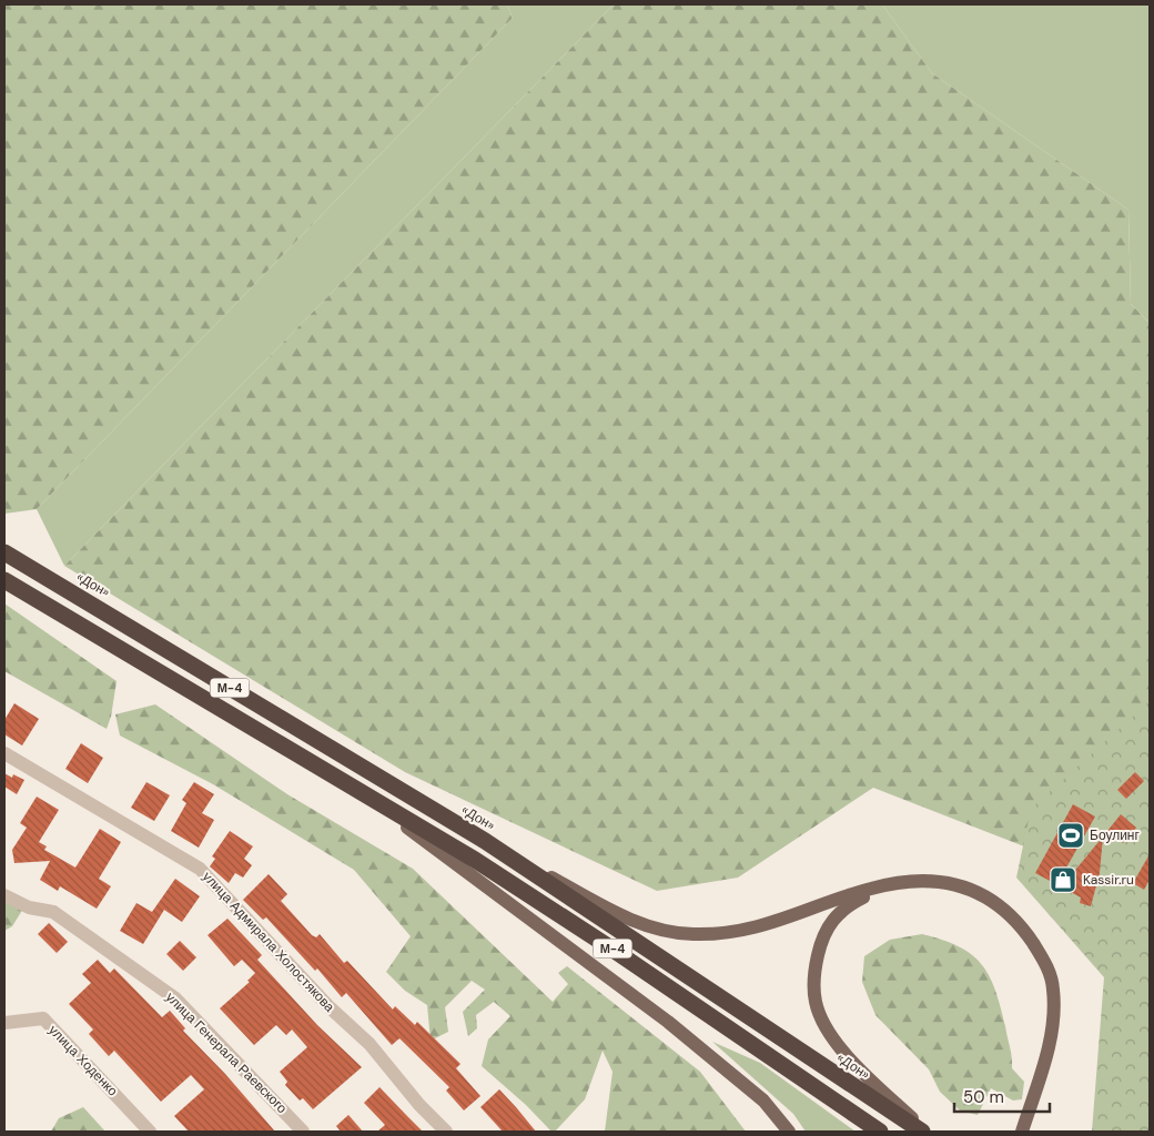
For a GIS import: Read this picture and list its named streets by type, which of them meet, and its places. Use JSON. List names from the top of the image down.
{
  "streets": {
    "highway": ["«Дон»", "М-4"],
    "street": ["улица Адмирала Холостякова", "улица Генерала Раевского", "улица Ходенко"]
  },
  "places": {
    "sports": ["Боулинг"],
    "shop": ["Kassir.ru"]
  },
  "scale_bar": "50 m"
}
